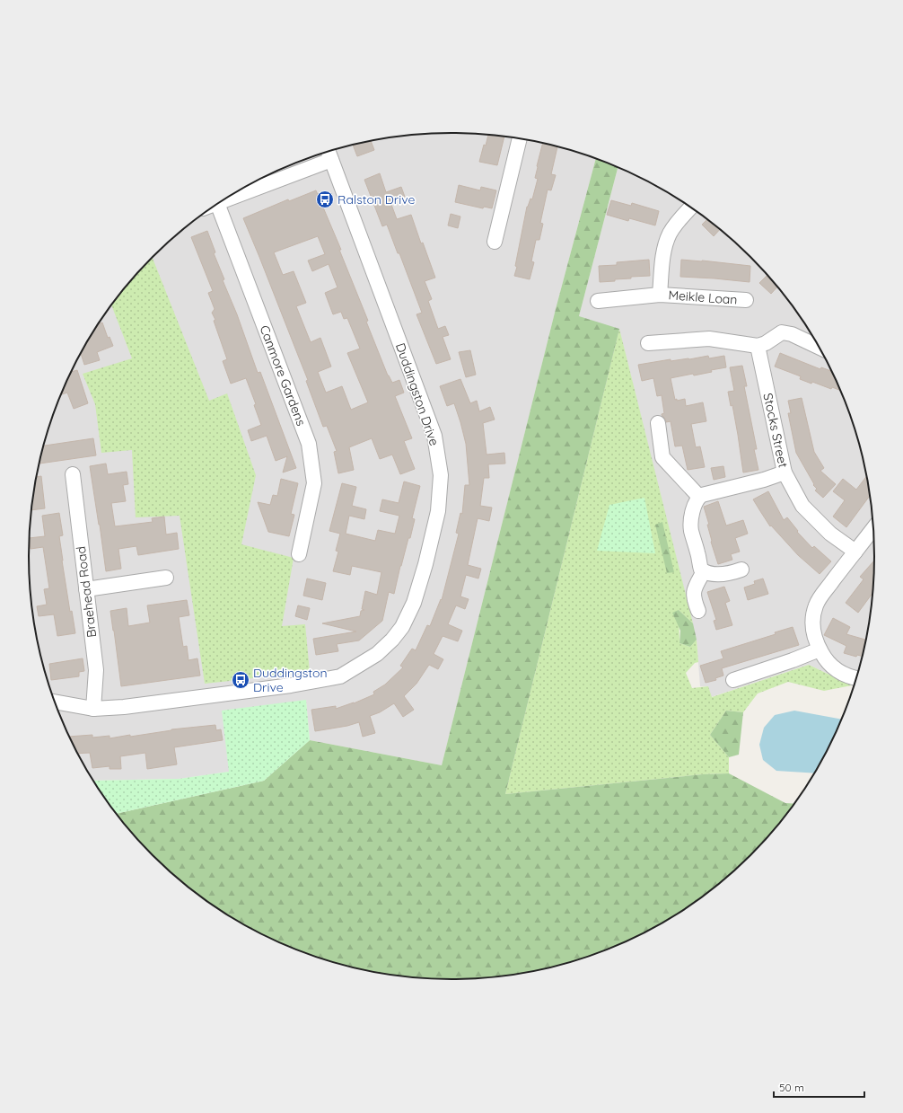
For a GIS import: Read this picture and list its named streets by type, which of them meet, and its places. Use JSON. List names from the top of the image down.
{
  "streets": {
    "street": [
      "Meikle Loan",
      "Canmore Gardens",
      "Duddingston Drive",
      "Stocks Street",
      "Braehead Road"
    ]
  },
  "crossings": [
    ["Duddingston Drive", "Braehead Road"]
  ],
  "places": {
    "bus stop": ["Ralston Drive", "Duddingston Drive"]
  },
  "scale_bar": "50 m"
}
